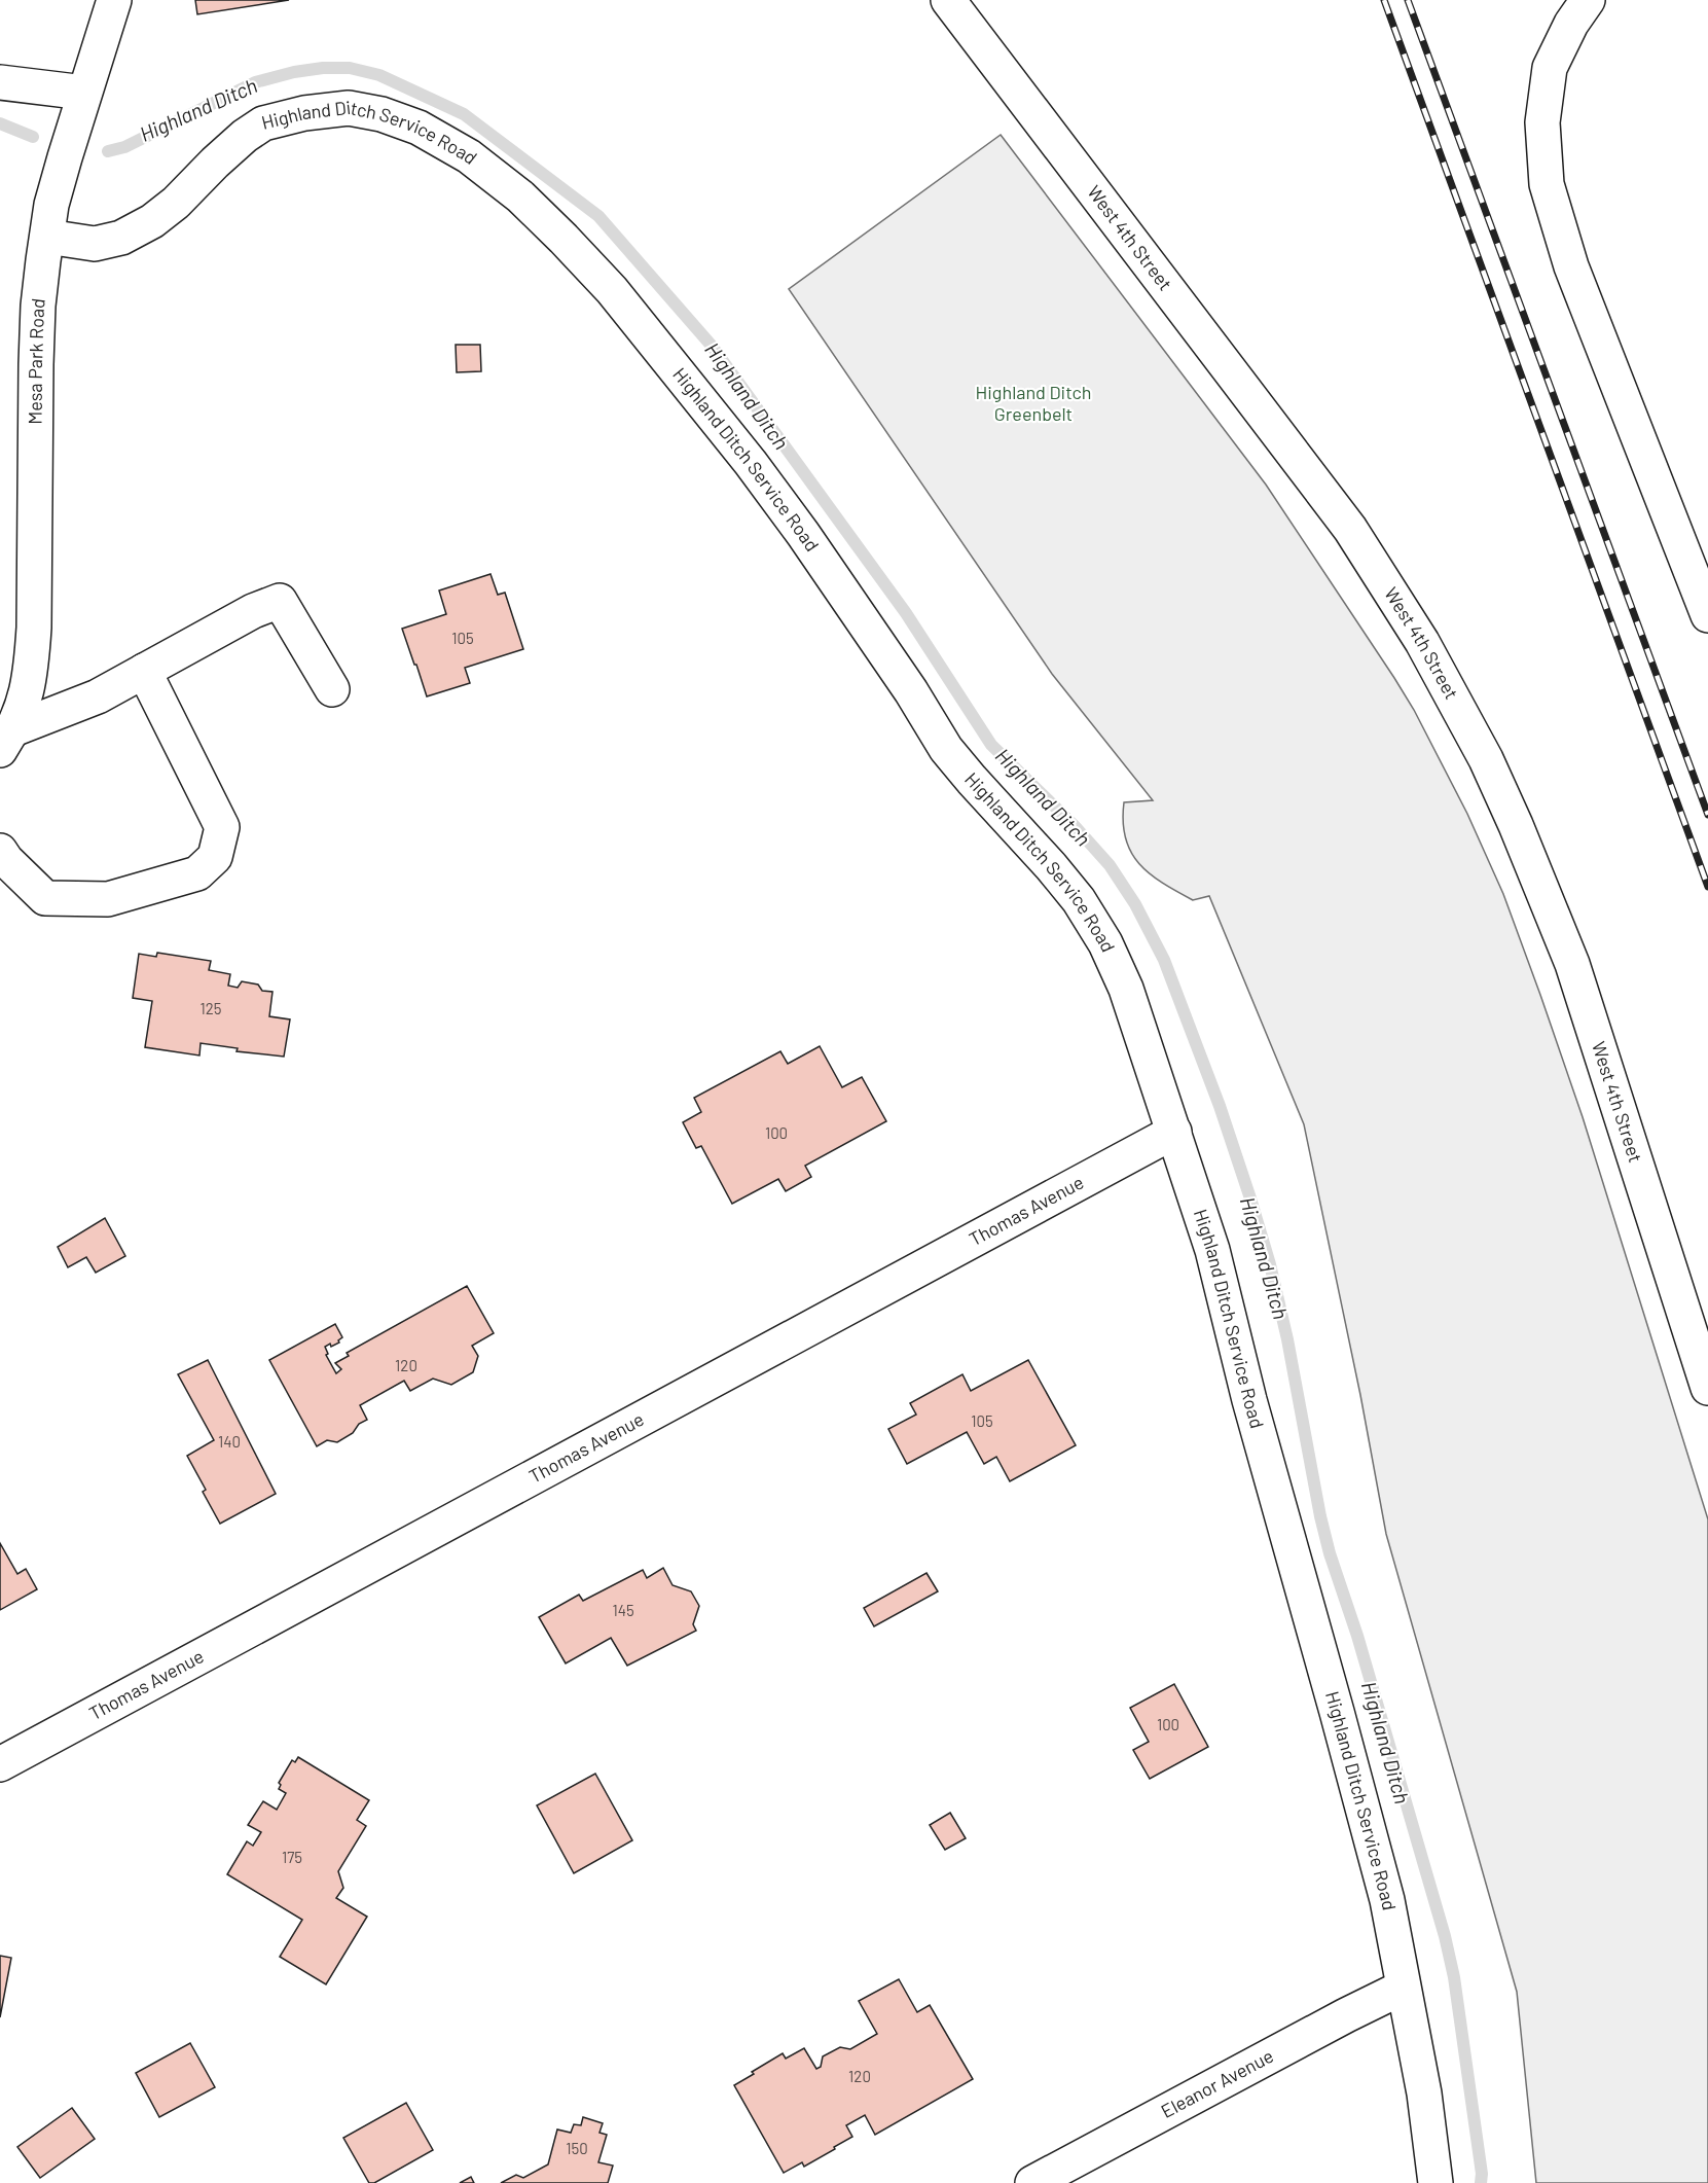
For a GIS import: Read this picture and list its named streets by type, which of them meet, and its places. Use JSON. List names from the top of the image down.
{
  "streets": {
    "street": [
      "Highland Ditch Service Road",
      "West 4th Street",
      "Mesa Park Road",
      "Thomas Avenue",
      "Eleanor Avenue"
    ]
  },
  "crossings": [
    ["Highland Ditch Service Road", "Mesa Park Road"],
    ["Highland Ditch Service Road", "Thomas Avenue"],
    ["Highland Ditch Service Road", "Eleanor Avenue"]
  ],
  "water": ["Highland Ditch"],
  "parks": ["Highland Ditch Greenbelt"],
  "house_numbers": [
    "105",
    "125",
    "100",
    "120",
    "105",
    "140",
    "145",
    "100",
    "175",
    "120",
    "150"
  ]
}
